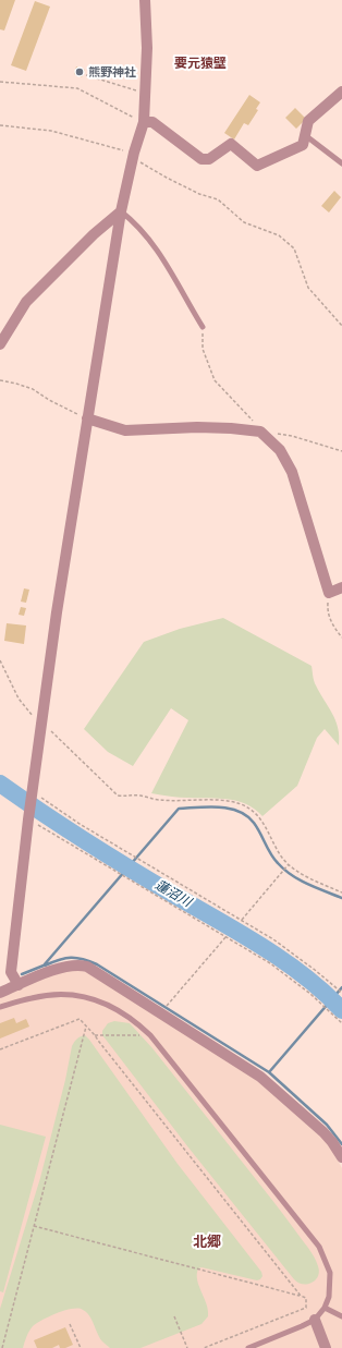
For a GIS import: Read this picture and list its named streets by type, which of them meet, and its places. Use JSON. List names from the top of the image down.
{
  "districts": ["要元猿壁", "北郷"],
  "water": ["蓮沼川"],
  "places": ["熊野神社"]
}
